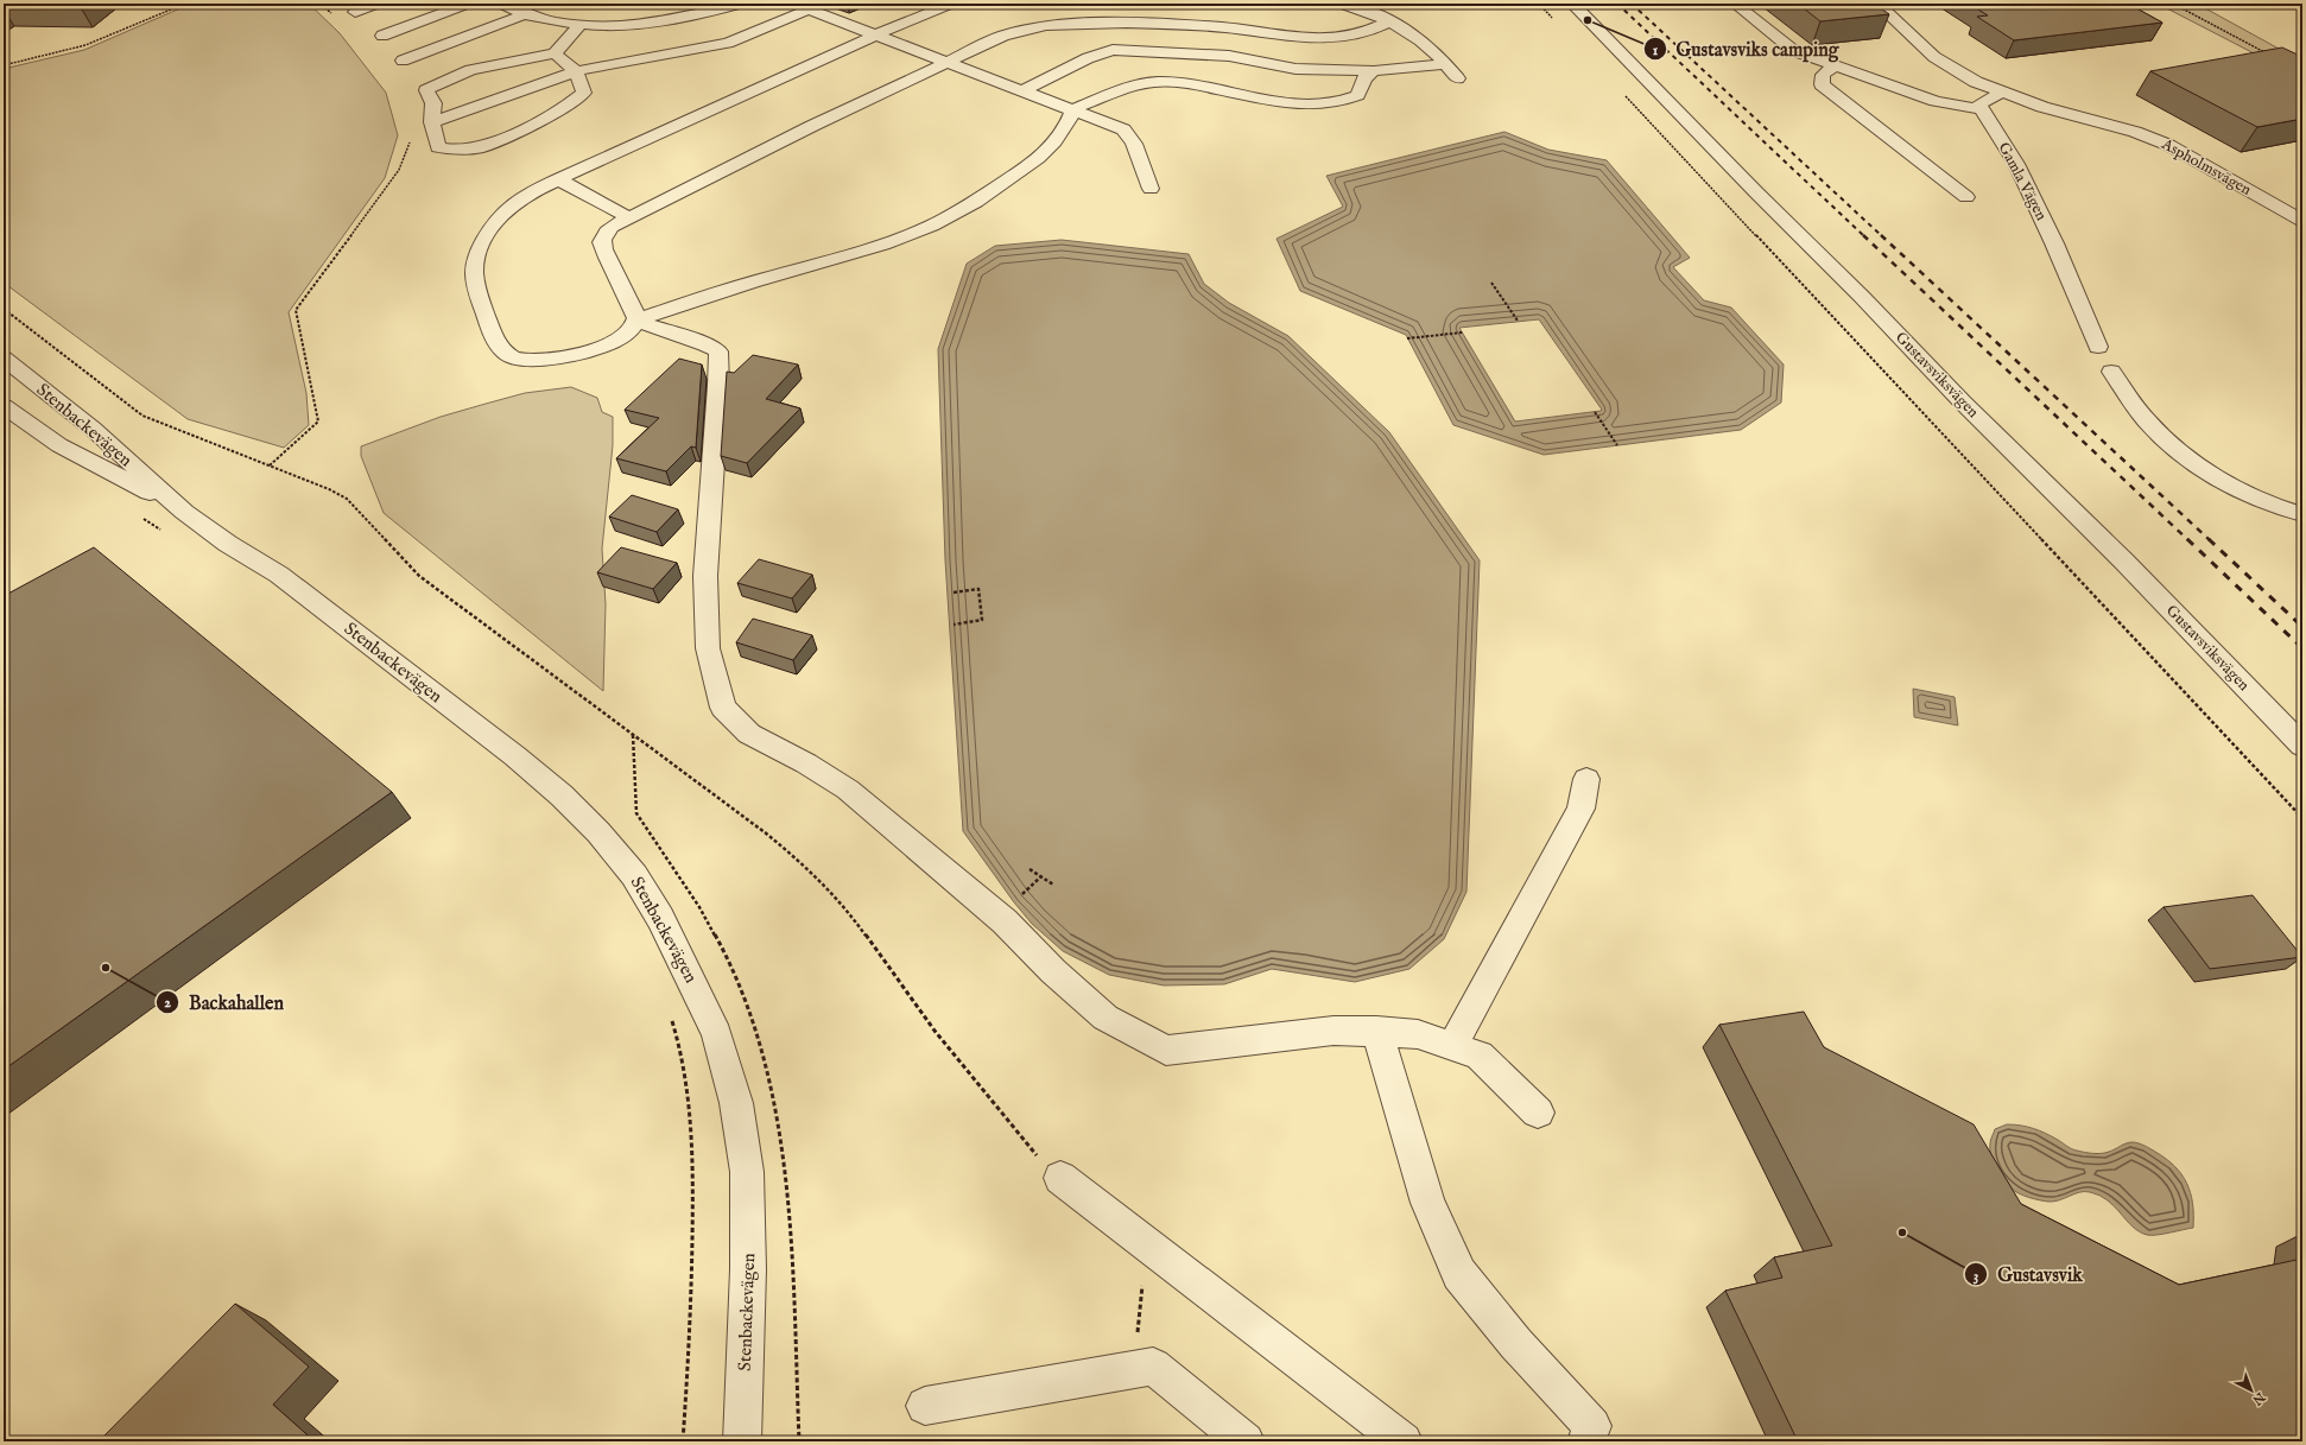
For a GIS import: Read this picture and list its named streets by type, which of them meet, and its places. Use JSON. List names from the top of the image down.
{
  "streets": {
    "street": [
      "Aspholmsvägen",
      "Gamla Vägen",
      "Gustavsviksvägen",
      "Stenbackevägen"
    ]
  },
  "places": ["Gustavsviks camping", "Backahallen", "Gustavsvik"],
  "north": "bottom right"
}
